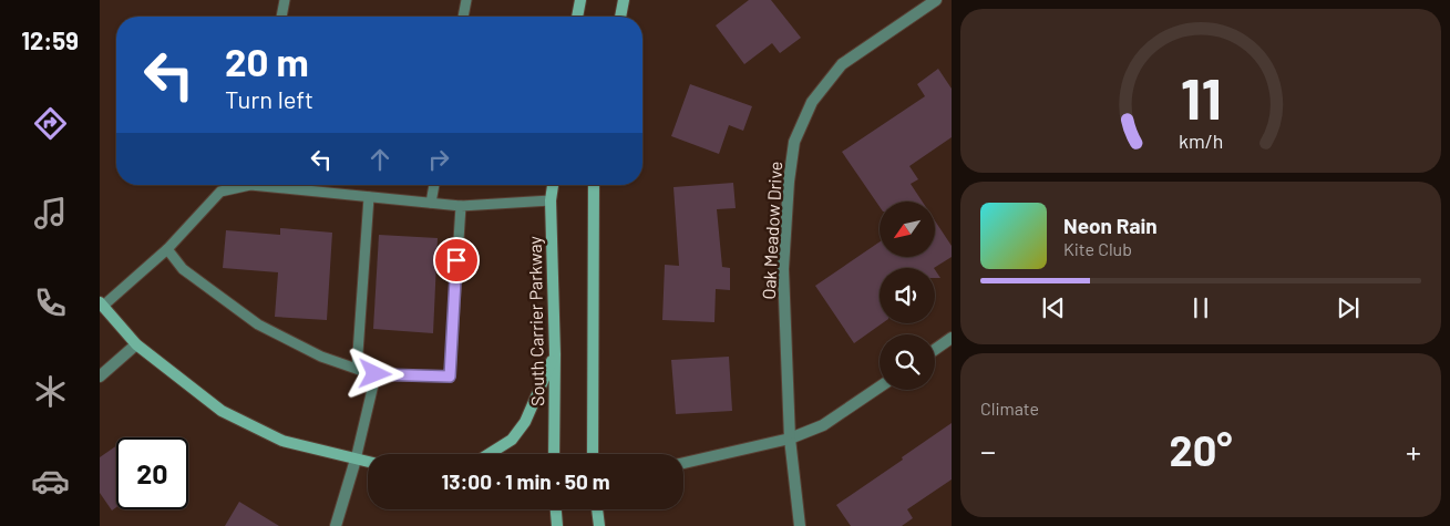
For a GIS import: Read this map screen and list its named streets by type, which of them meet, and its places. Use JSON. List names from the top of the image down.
{
  "streets": {
    "main road": ["South Carrier Parkway"],
    "street": ["Oak Meadow Drive"]
  },
  "north": "bottom left",
  "page": {
    "tabs": "12:59",
    "turn": ["20 m", "Turn left"],
    "song": ["Neon Rain", "Kite Club"],
    "tile": "Climate",
    "heat": ["−", "20°", "+"],
    "limit": "20",
    "trip": "13:00 · 1 min · 50 m",
    "gauge": ["11", "km/h"]
  }
}
